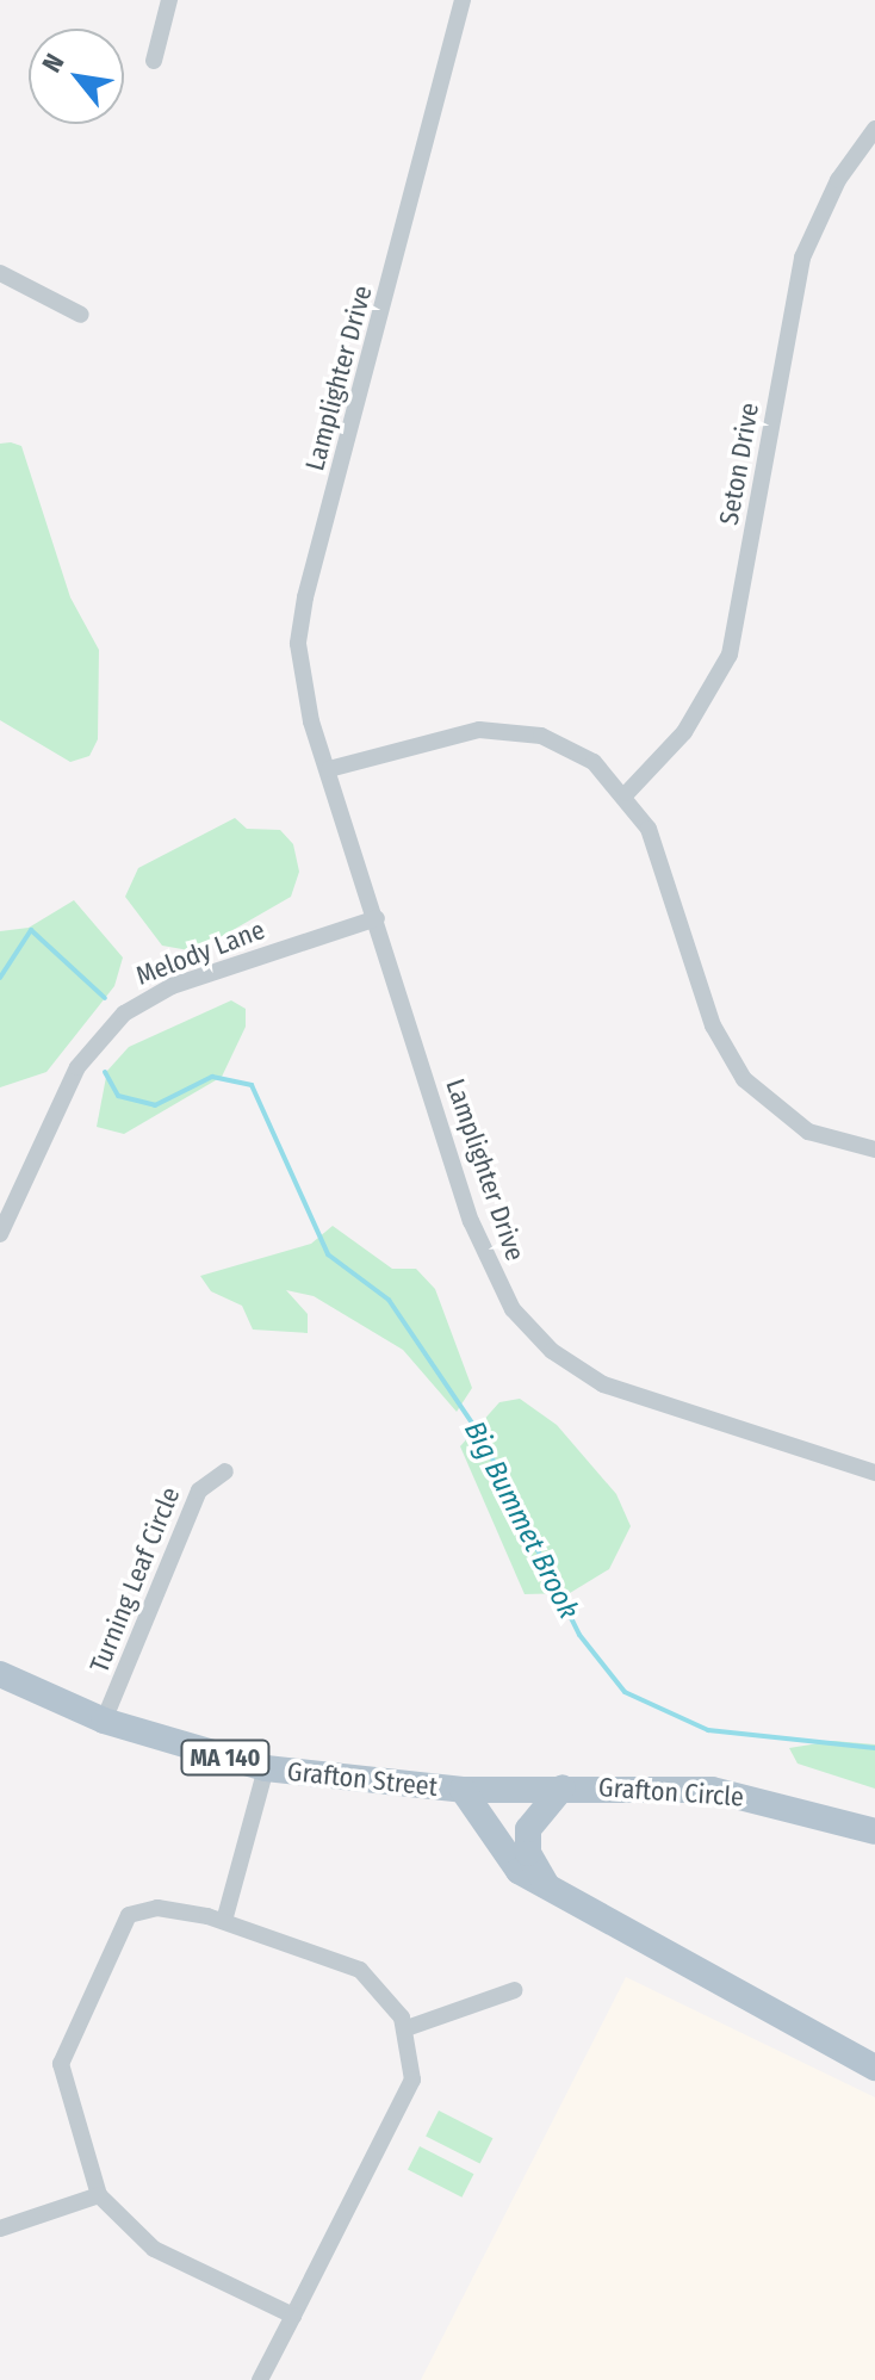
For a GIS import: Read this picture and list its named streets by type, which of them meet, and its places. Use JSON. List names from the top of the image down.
{
  "streets": {
    "main road": ["MA 140", "Grafton Street", "Grafton Circle"],
    "street": [
      "Lamplighter Drive",
      "Seton Drive",
      "Melody Lane",
      "Turning Leaf Circle"
    ]
  },
  "crossings": [
    ["Lamplighter Drive", "Melody Lane"],
    ["Turning Leaf Circle", "Grafton Street"],
    ["Grafton Street", "Grafton Circle"]
  ],
  "water": ["Big Bummet Brook"],
  "north": "top left"
}
